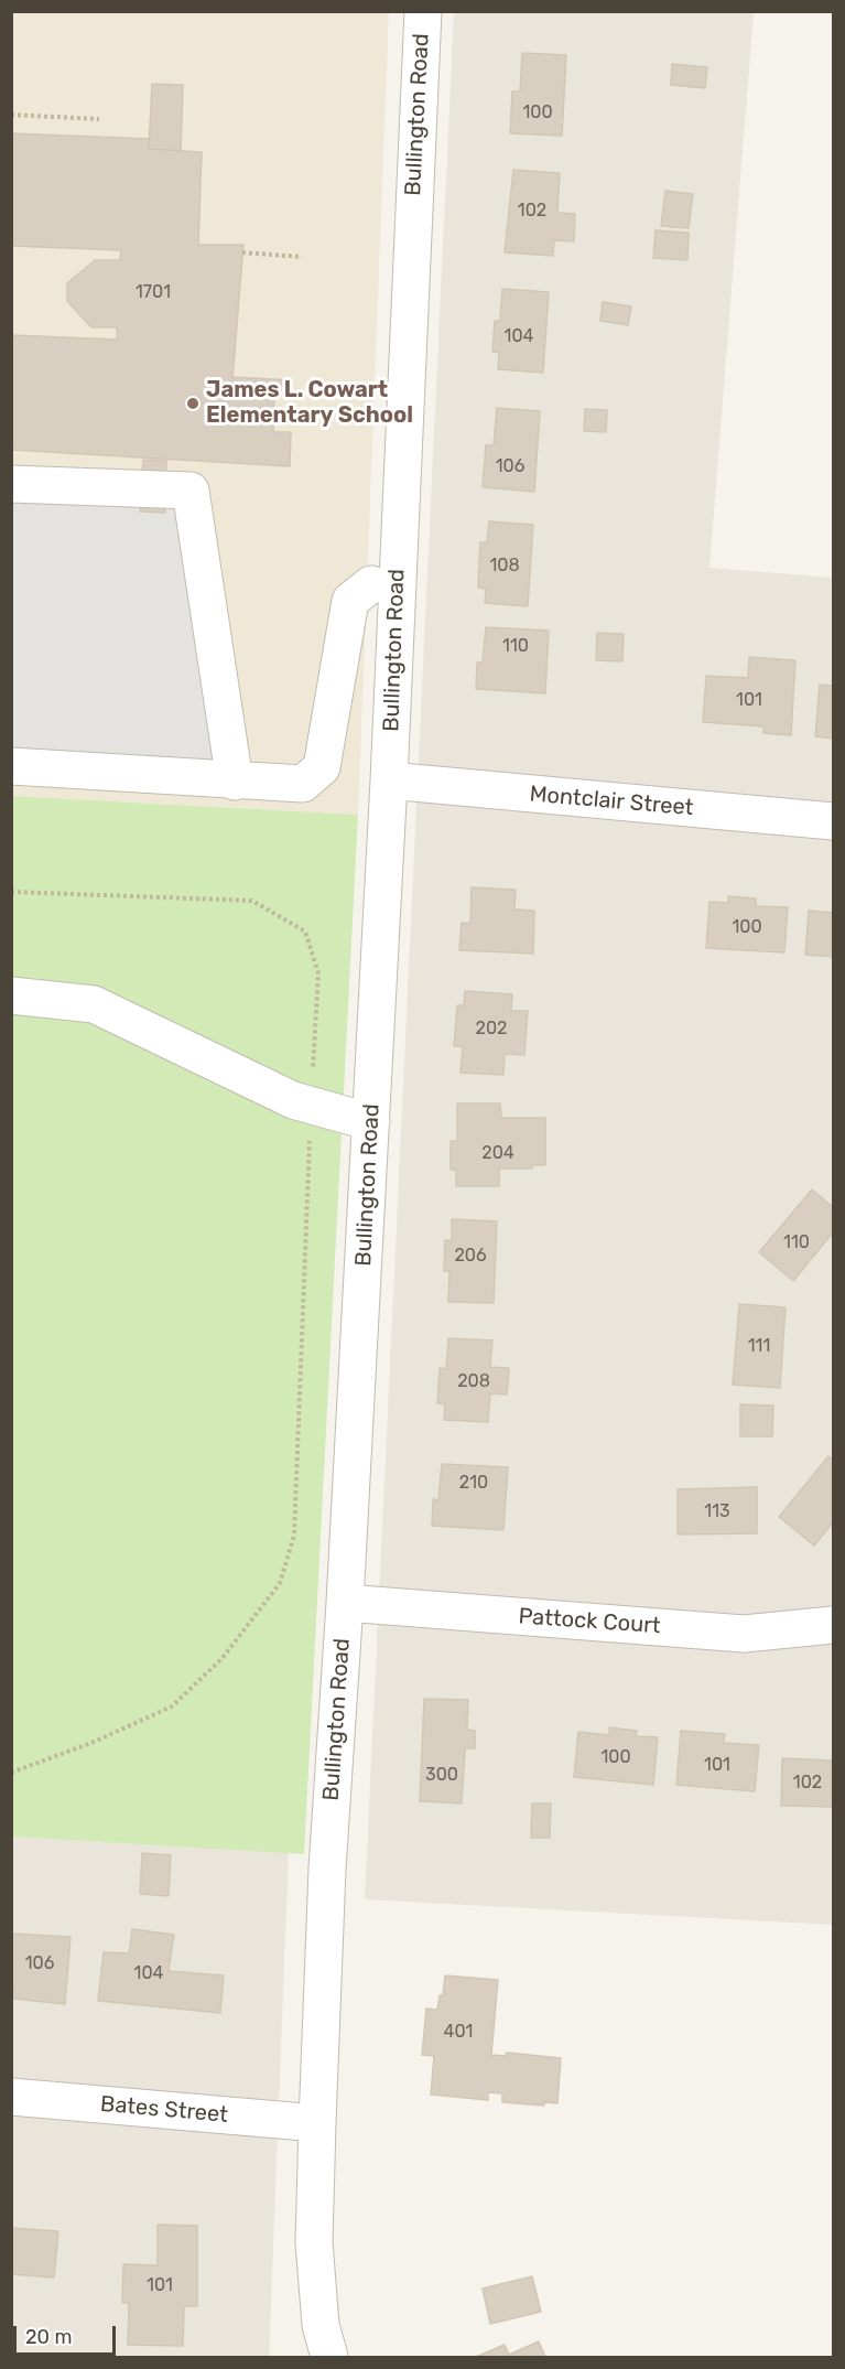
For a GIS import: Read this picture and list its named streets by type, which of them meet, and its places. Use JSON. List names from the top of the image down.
{
  "streets": {
    "street": [
      "Bullington Road",
      "Montclair Street",
      "Pattock Court",
      "Bates Street"
    ]
  },
  "crossings": [
    ["Bullington Road", "Montclair Street"],
    ["Bullington Road", "Pattock Court"],
    ["Bullington Road", "Bates Street"]
  ],
  "places": ["James L. Cowart Elementary School"],
  "house_numbers": [
    "100",
    "102",
    "1701",
    "104",
    "106",
    "108",
    "110",
    "101",
    "100",
    "202",
    "204",
    "110",
    "206",
    "111",
    "208",
    "210",
    "113",
    "100",
    "101",
    "300",
    "102",
    "106",
    "104",
    "401",
    "101"
  ],
  "scale_bar": "20 m"
}
